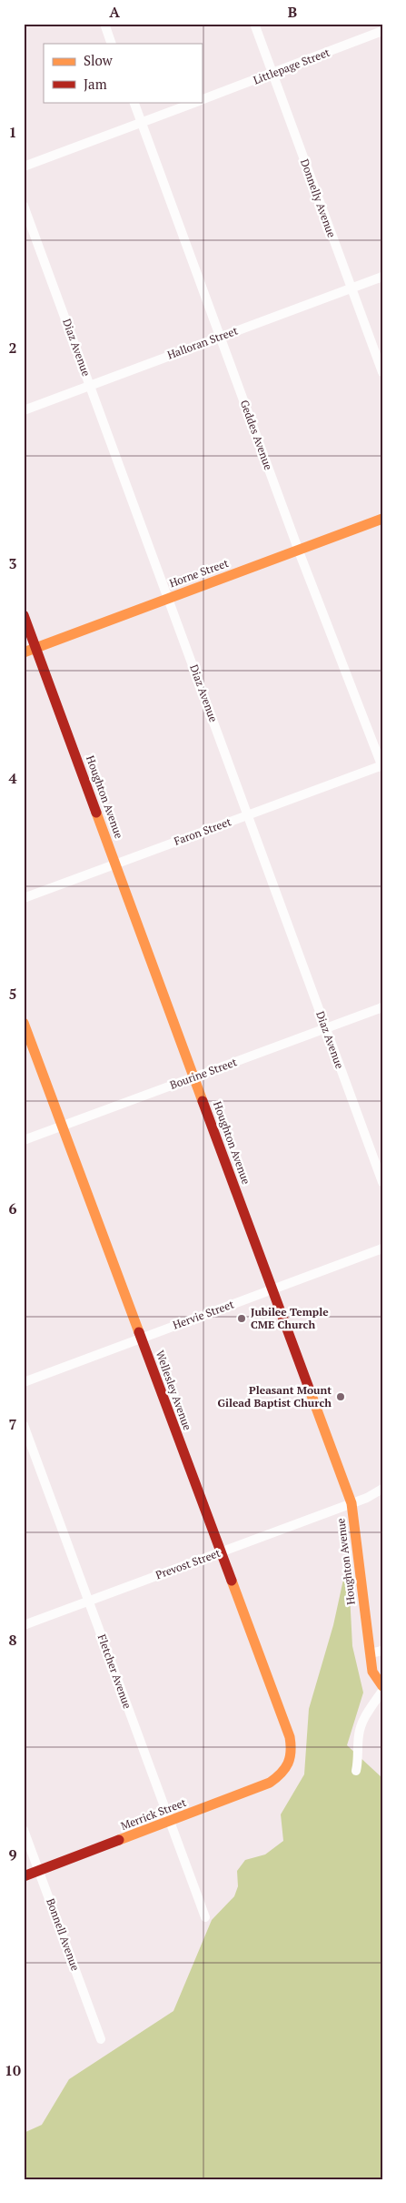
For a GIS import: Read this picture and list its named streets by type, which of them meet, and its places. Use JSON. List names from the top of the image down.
{
  "streets": {
    "street": [
      "Littlepage Street",
      "Donnelly Avenue",
      "Halloran Street",
      "Diaz Avenue",
      "Geddes Avenue",
      "Horne Street",
      "Houghton Avenue",
      "Faron Street",
      "Bourine Street",
      "Hervie Street",
      "Wellesley Avenue",
      "Prevost Street",
      "Fletcher Avenue",
      "Merrick Street",
      "Bonnell Avenue"
    ]
  },
  "crossings": [
    ["Littlepage Street", "Donnelly Avenue"],
    ["Littlepage Street", "Geddes Avenue"],
    ["Donnelly Avenue", "Halloran Street"],
    ["Halloran Street", "Diaz Avenue"],
    ["Halloran Street", "Geddes Avenue"],
    ["Diaz Avenue", "Horne Street"],
    ["Diaz Avenue", "Faron Street"],
    ["Diaz Avenue", "Bourine Street"],
    ["Geddes Avenue", "Horne Street"],
    ["Geddes Avenue", "Faron Street"],
    ["Horne Street", "Houghton Avenue"],
    ["Houghton Avenue", "Faron Street"],
    ["Houghton Avenue", "Bourine Street"],
    ["Houghton Avenue", "Hervie Street"],
    ["Houghton Avenue", "Prevost Street"],
    ["Bourine Street", "Wellesley Avenue"],
    ["Hervie Street", "Wellesley Avenue"],
    ["Wellesley Avenue", "Prevost Street"],
    ["Wellesley Avenue", "Merrick Street"],
    ["Prevost Street", "Fletcher Avenue"],
    ["Fletcher Avenue", "Merrick Street"],
    ["Merrick Street", "Bonnell Avenue"]
  ],
  "places": ["Jubilee Temple CME Church", "Pleasant Mount Gilead Baptist Church"],
  "legend": ["Slow", "Jam"],
  "grid": {
    "columns": ["A", "B"],
    "rows": [
      "1",
      "2",
      "3",
      "4",
      "5",
      "6",
      "7",
      "8",
      "9",
      "10"
    ]
  }
}
